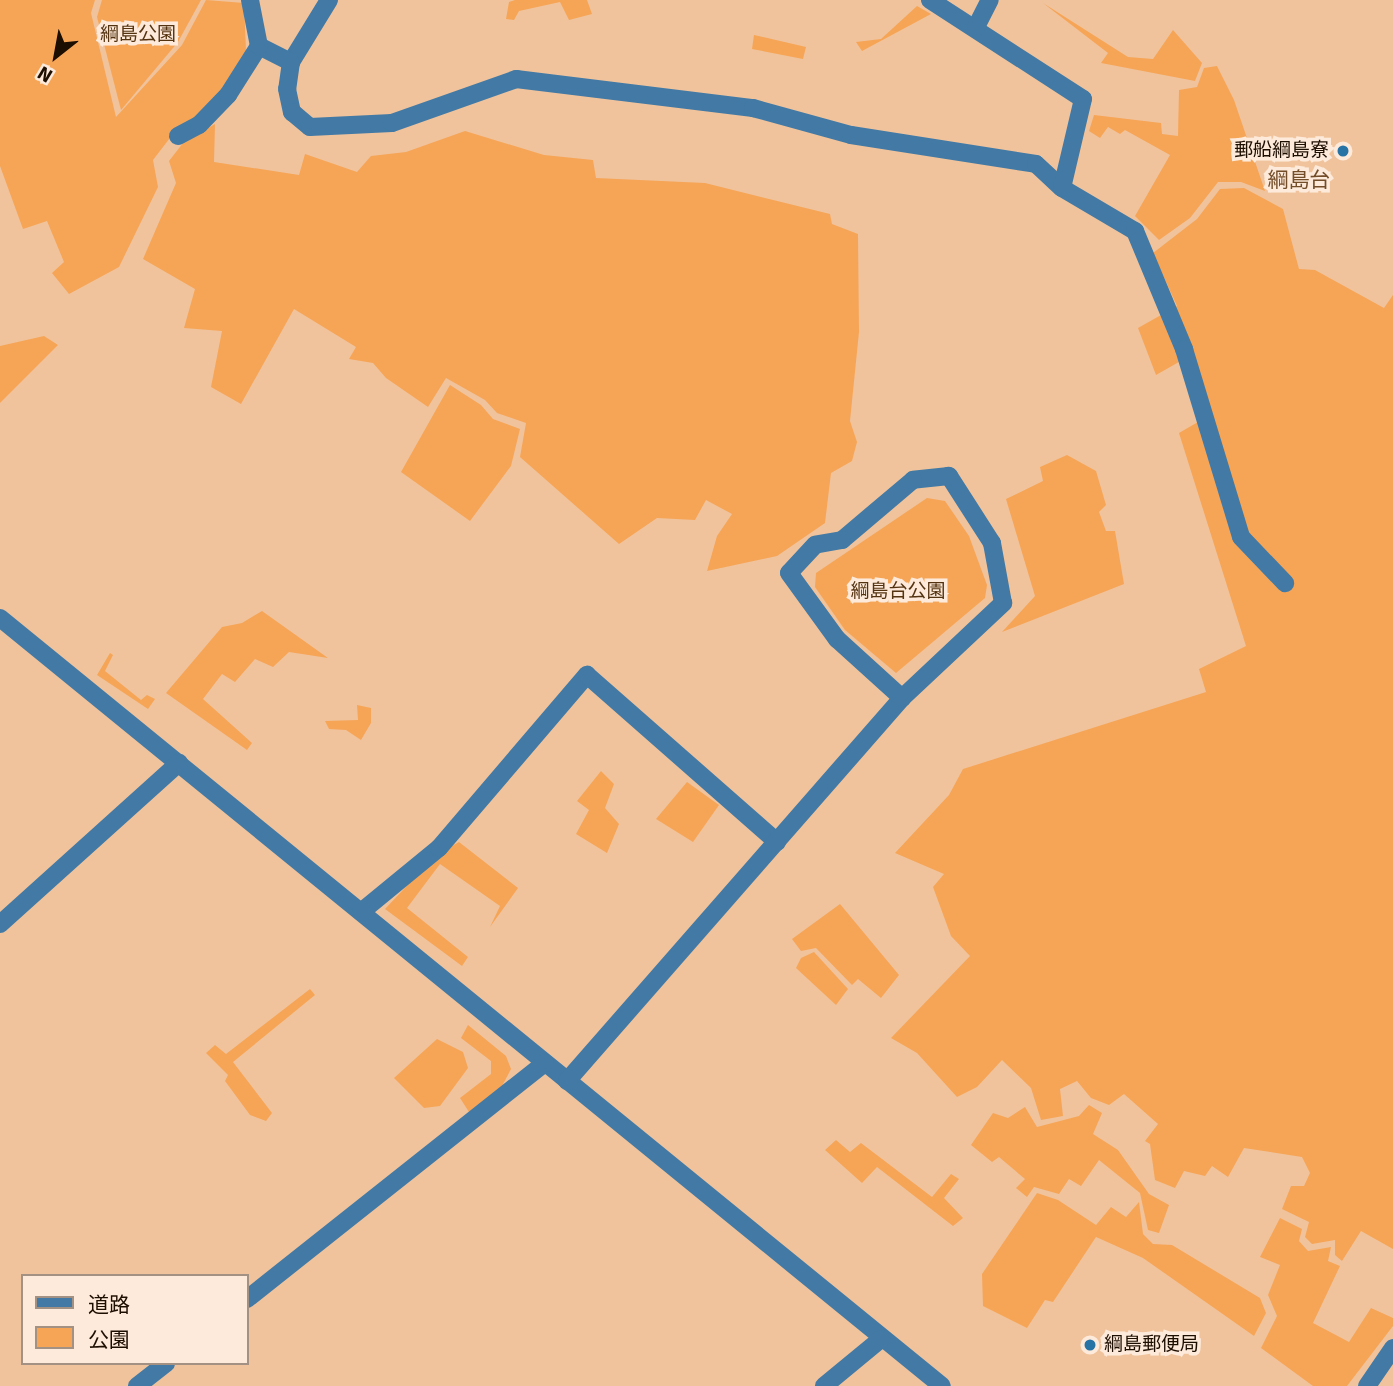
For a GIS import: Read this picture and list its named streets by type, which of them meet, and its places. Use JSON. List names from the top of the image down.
{
  "districts": ["綱島台"],
  "parks": ["綱島公園", "綱島台公園"],
  "places": ["郵船綱島寮", "綱島郵便局"],
  "legend": ["道路", "公園"],
  "north": "bottom left"
}
